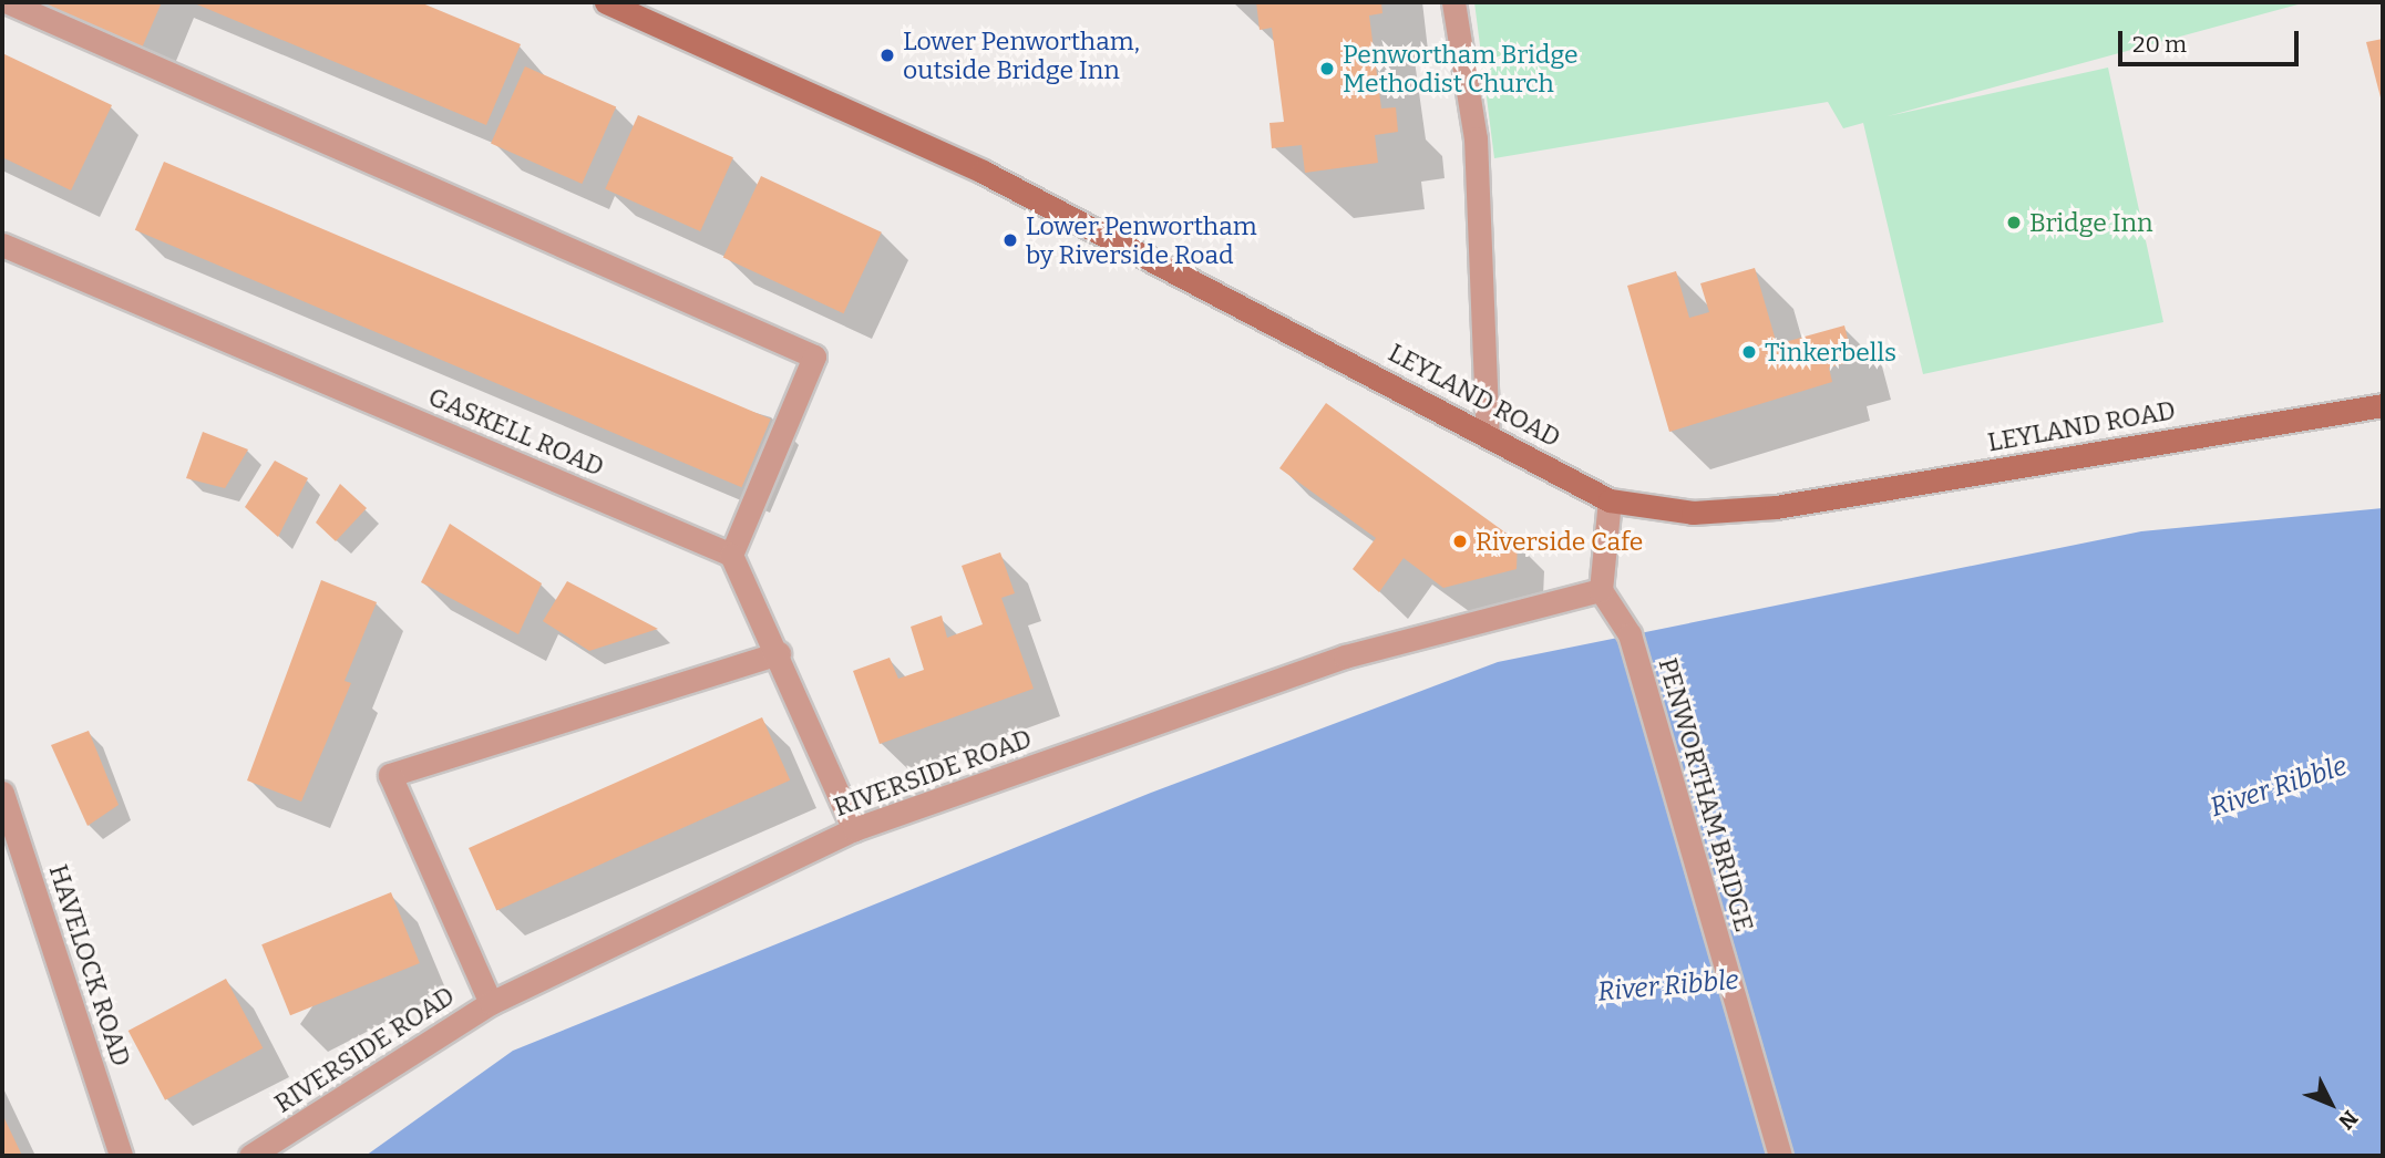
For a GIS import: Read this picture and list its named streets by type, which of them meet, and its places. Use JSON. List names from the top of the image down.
{
  "streets": {
    "main road": ["LEYLAND ROAD"],
    "street": [
      "GASKELL ROAD",
      "RIVERSIDE ROAD",
      "PENWORTHAM BRIDGE",
      "HAVELOCK ROAD"
    ]
  },
  "crossings": [
    ["RIVERSIDE ROAD", "PENWORTHAM BRIDGE"]
  ],
  "water": ["River Ribble"],
  "places": [
    "Lower Penwortham, outside Bridge Inn",
    "Penwortham Bridge Methodist Church",
    "Bridge Inn",
    "Lower Penwortham by Riverside Road",
    "Tinkerbells",
    "Riverside Cafe"
  ],
  "scale_bar": "20 m",
  "north": "bottom right"
}
